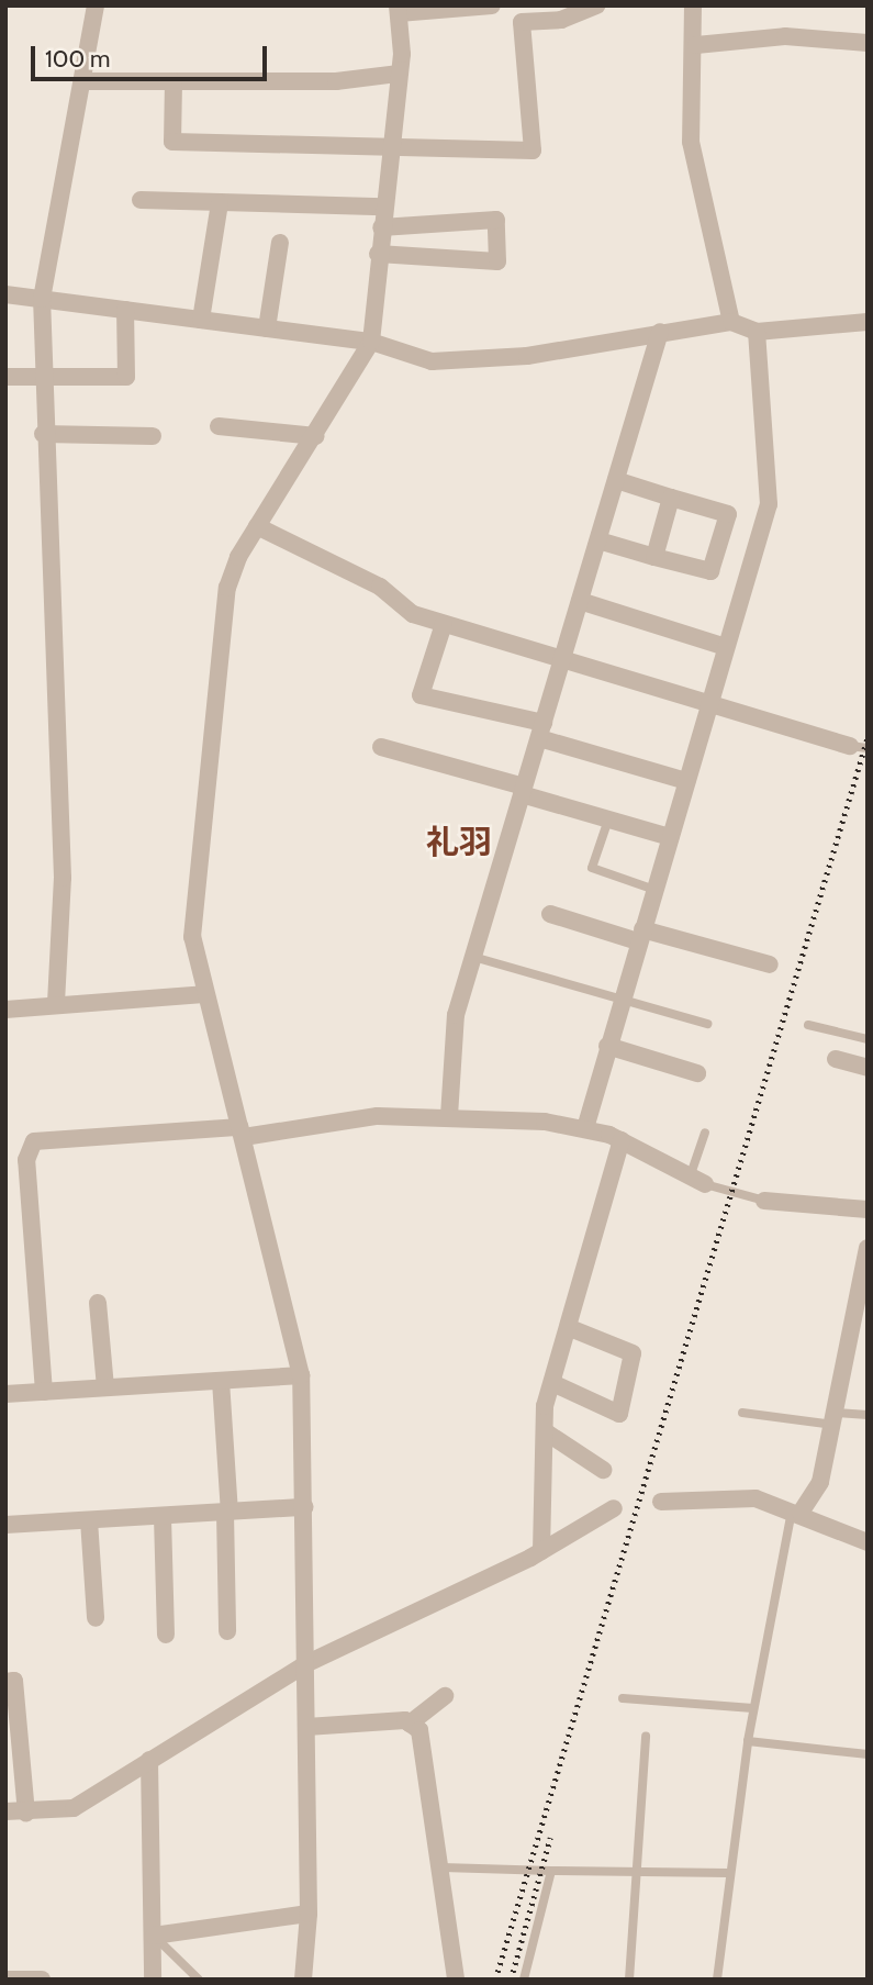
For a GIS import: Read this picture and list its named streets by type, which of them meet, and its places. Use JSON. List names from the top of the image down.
{
  "districts": ["礼羽"],
  "scale_bar": "100 m"
}
